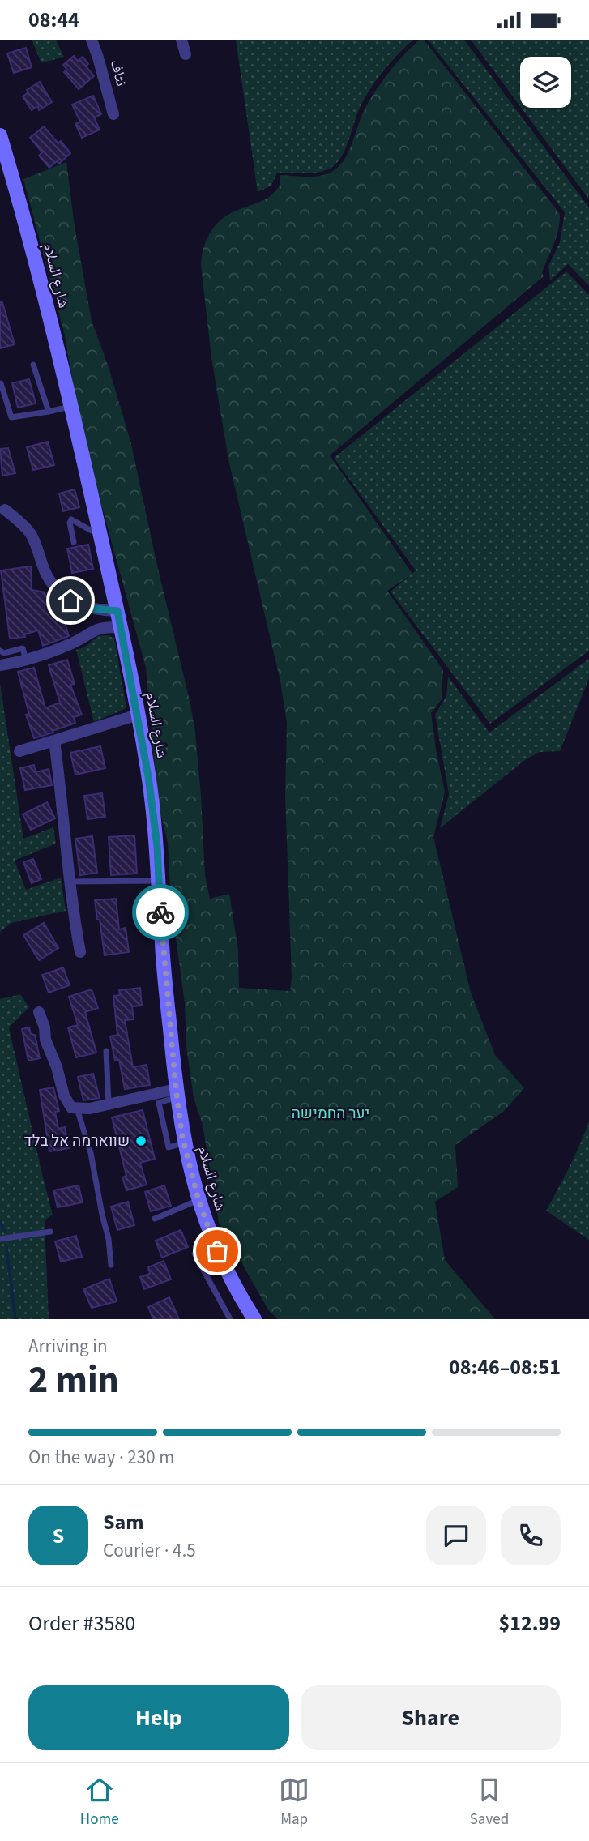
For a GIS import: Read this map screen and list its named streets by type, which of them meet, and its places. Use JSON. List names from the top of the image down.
{
  "streets": {
    "main road": ["شارع السلام"],
    "street": ["نتاف"]
  },
  "parks": ["יער החמישה"],
  "places": ["שווארמה אל בלד"],
  "page": {
    "status": "08:44",
    "heading": ["2 min", "Arriving in", "08:46–08:51"],
    "panel": [
      "Sam",
      "Courier · 4.5",
      "Order #3580",
      "$12.99"
    ],
    "bar": "On the way · 230 m",
    "round": "S",
    "buttons": ["Help", "Share"],
    "tabs": ["Home", "Map", "Saved"]
  }
}
